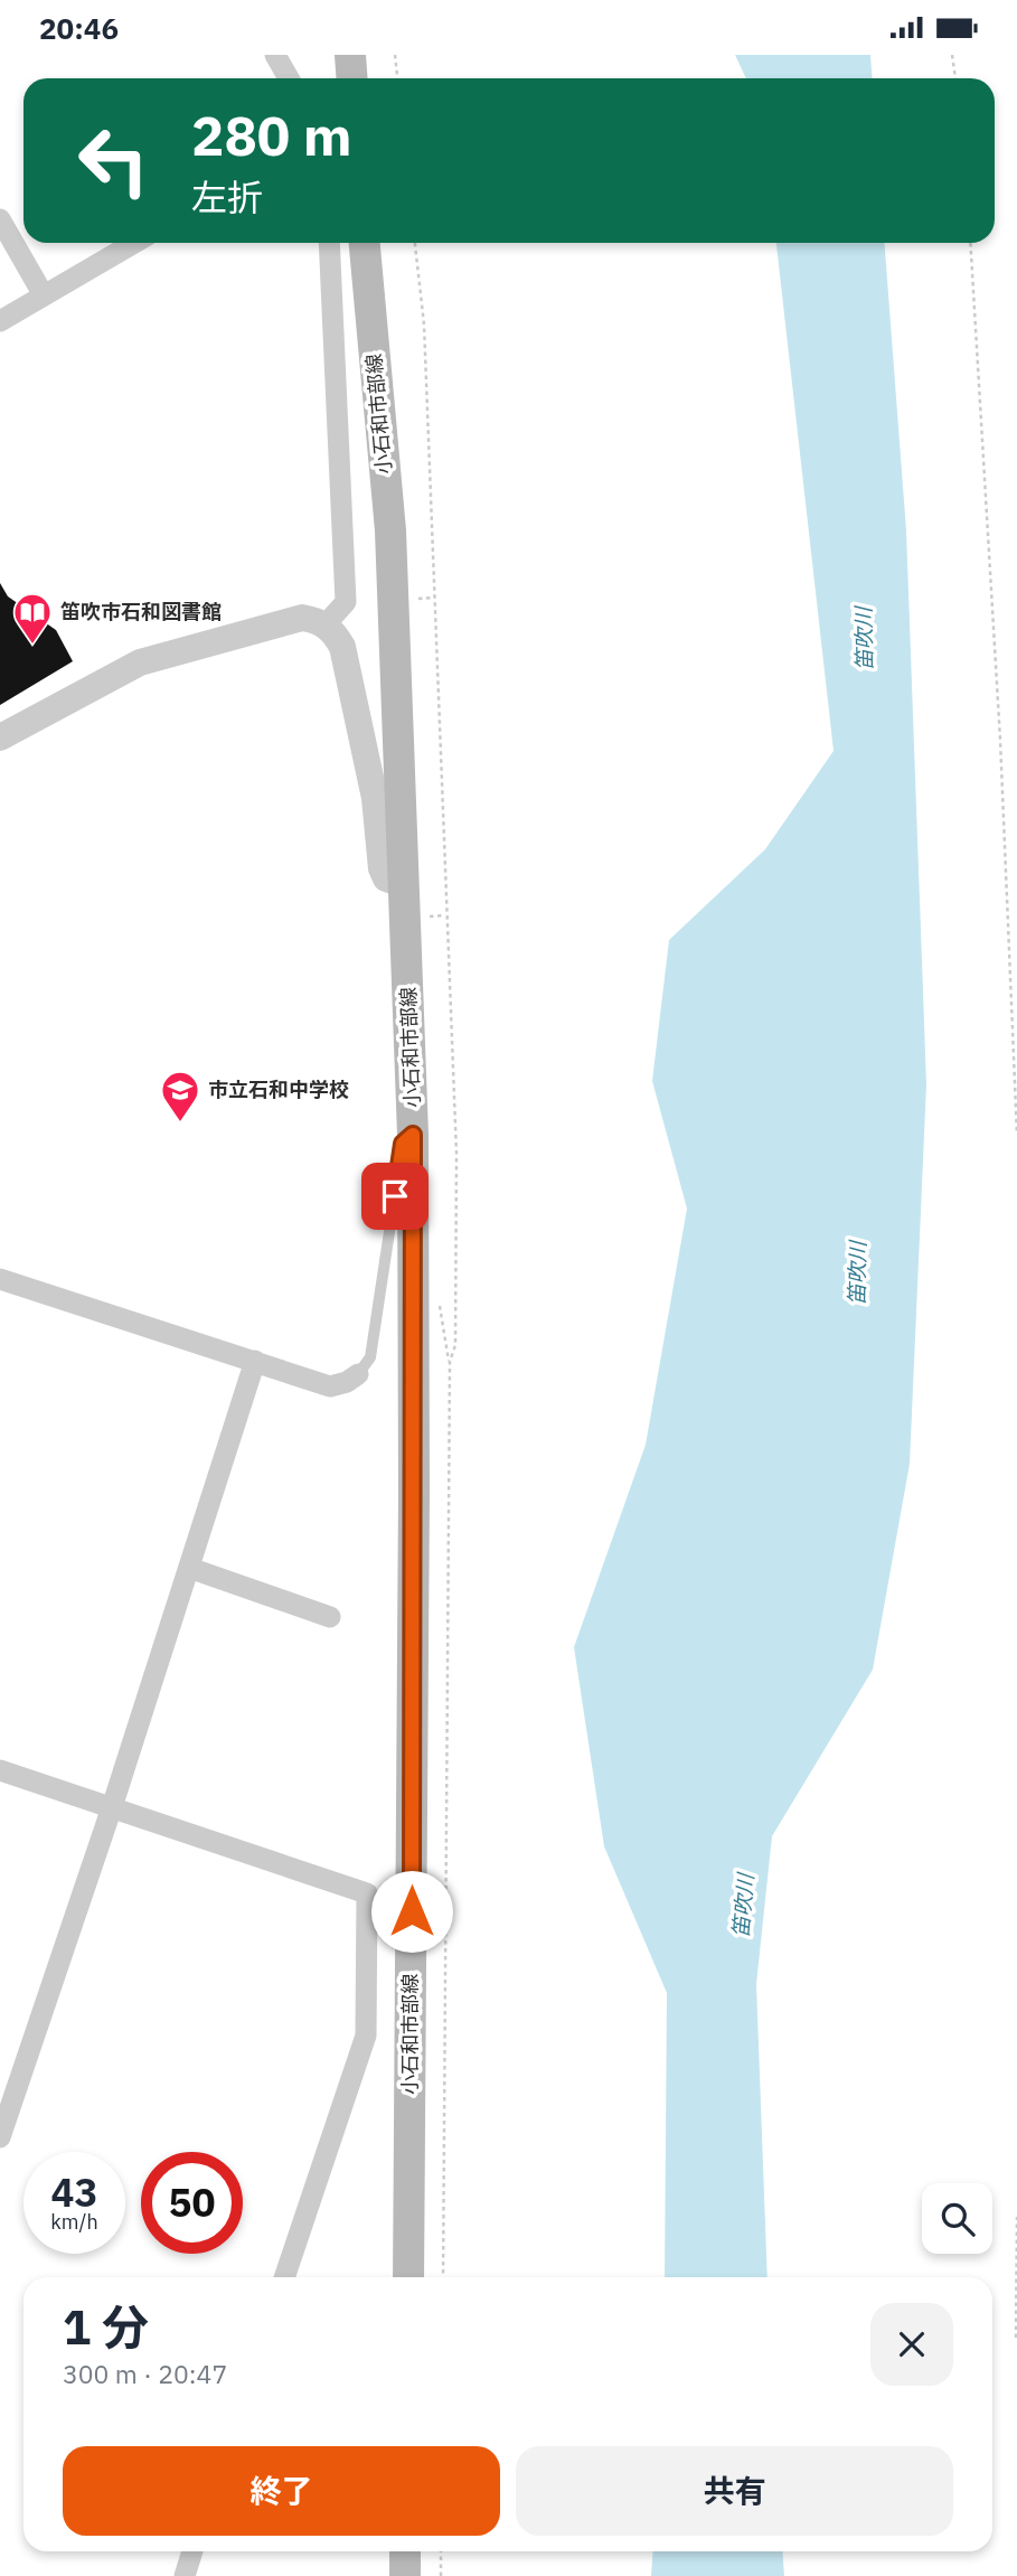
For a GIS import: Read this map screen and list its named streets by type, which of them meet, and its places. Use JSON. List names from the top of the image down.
{
  "streets": {
    "main road": ["小石和市部線"]
  },
  "water": ["笛吹川"],
  "places": {
    "library": ["笛吹市石和図書館"],
    "school or university": ["市立石和中学校"]
  },
  "page": {
    "status": "20:46",
    "turn": ["280 m", "左折"],
    "speed": "43 km/h",
    "limit": "50",
    "heading": ["1 分", "300 m · 20:47"],
    "buttons": ["終了", "共有"]
  }
}
